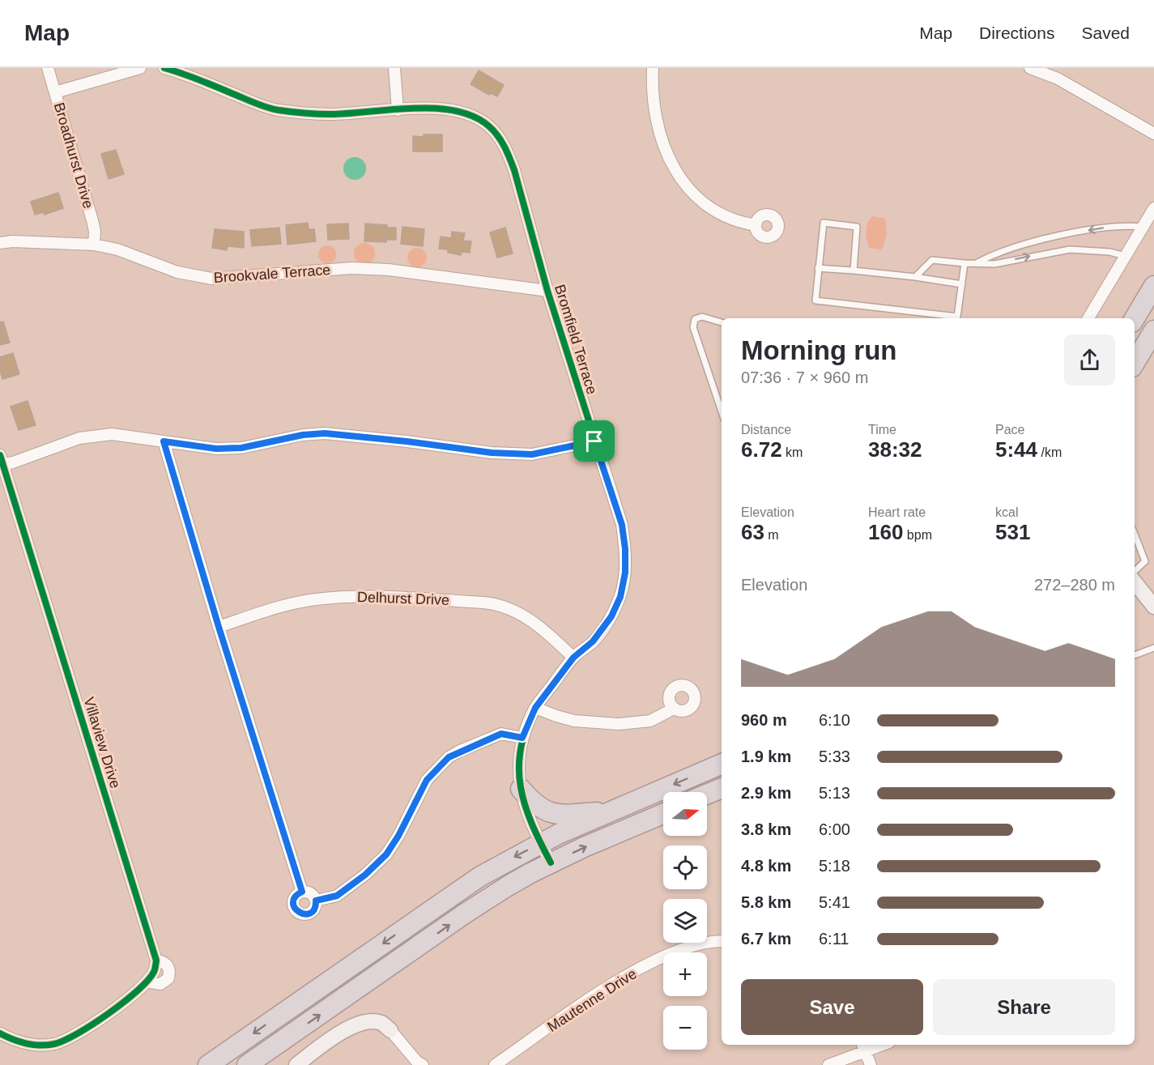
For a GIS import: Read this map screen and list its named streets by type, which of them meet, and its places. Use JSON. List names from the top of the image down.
{
  "streets": {
    "street": [
      "Broadhurst Drive",
      "Brookvale Terrace",
      "Bromfield Terrace",
      "Delhurst Drive",
      "Villaview Drive",
      "Mautenne Drive"
    ]
  },
  "crossings": [
    ["Broadhurst Drive", "Brookvale Terrace"],
    ["Brookvale Terrace", "Bromfield Terrace"],
    ["Bromfield Terrace", "Delhurst Drive"]
  ],
  "north": "right",
  "page": {
    "header": "Map",
    "nav": ["Map", "Directions", "Saved"],
    "heading": ["Morning run", "07:36 · 7 × 960 m"],
    "stats": [
      ["Distance", "6.72 km"],
      ["Time", "38:32"],
      ["Pace", "5:44 /km"],
      ["Elevation", "63 m"],
      ["Heart rate", "160 bpm"],
      ["kcal", "531"]
    ],
    "chart": ["Elevation", "272–280 m"],
    "list": [
      {
        "name": "960 m",
        "note": "6:10"
      },
      {
        "name": "1.9 km",
        "note": "5:33"
      },
      {
        "name": "2.9 km",
        "note": "5:13"
      },
      {
        "name": "3.8 km",
        "note": "6:00"
      },
      {
        "name": "4.8 km",
        "note": "5:18"
      },
      {
        "name": "5.8 km",
        "note": "5:41"
      },
      {
        "name": "6.7 km",
        "note": "6:11"
      }
    ],
    "map_buttons": ["+", "−"],
    "buttons": ["Save", "Share"]
  }
}
